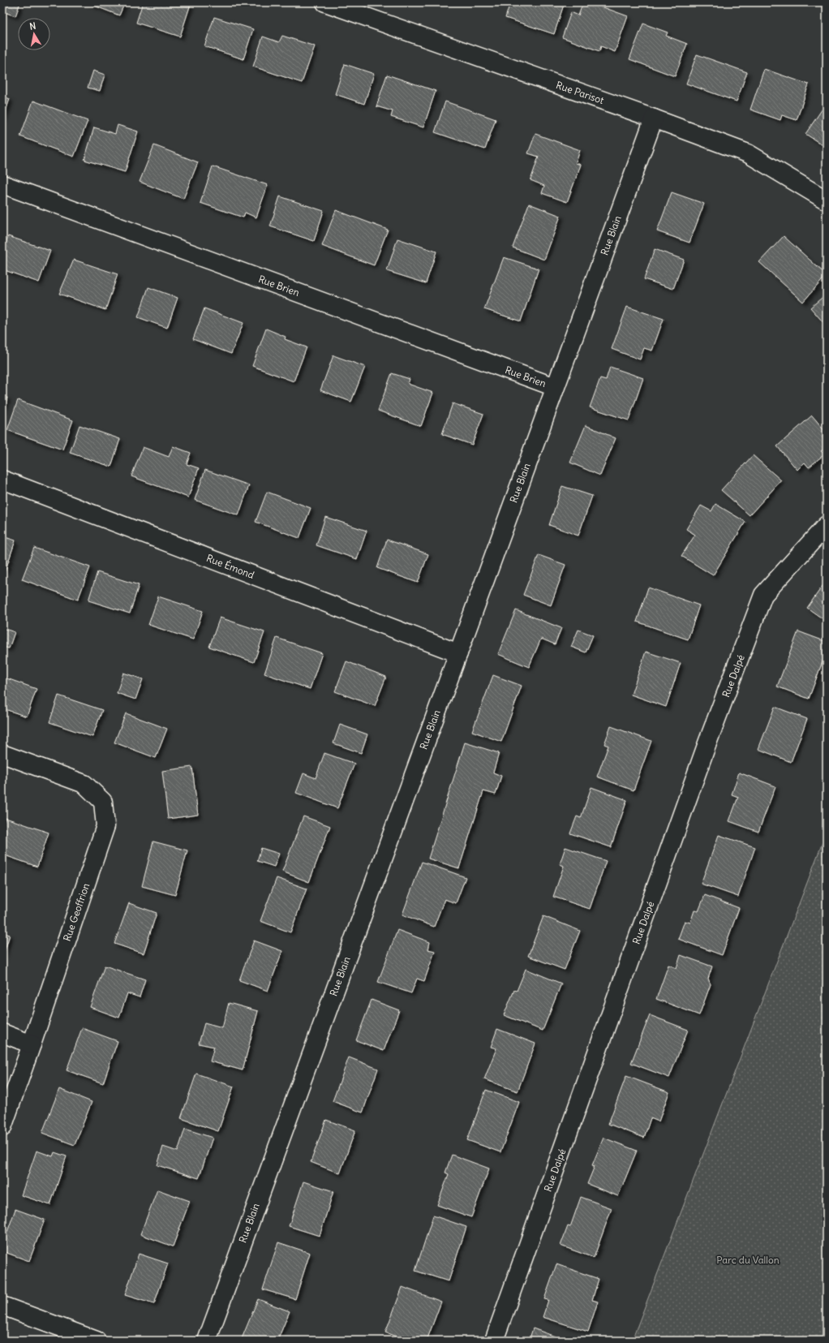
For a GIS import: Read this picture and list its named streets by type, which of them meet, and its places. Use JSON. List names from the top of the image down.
{
  "streets": {
    "street": [
      "Rue Parisot",
      "Rue Blain",
      "Rue Brien",
      "Rue Émond",
      "Rue Dalpé",
      "Rue Geoffrion"
    ]
  },
  "crossings": [
    ["Rue Parisot", "Rue Blain"],
    ["Rue Blain", "Rue Brien"],
    ["Rue Blain", "Rue Émond"]
  ],
  "parks": ["Parc du Vallon"],
  "north": "top"
}
